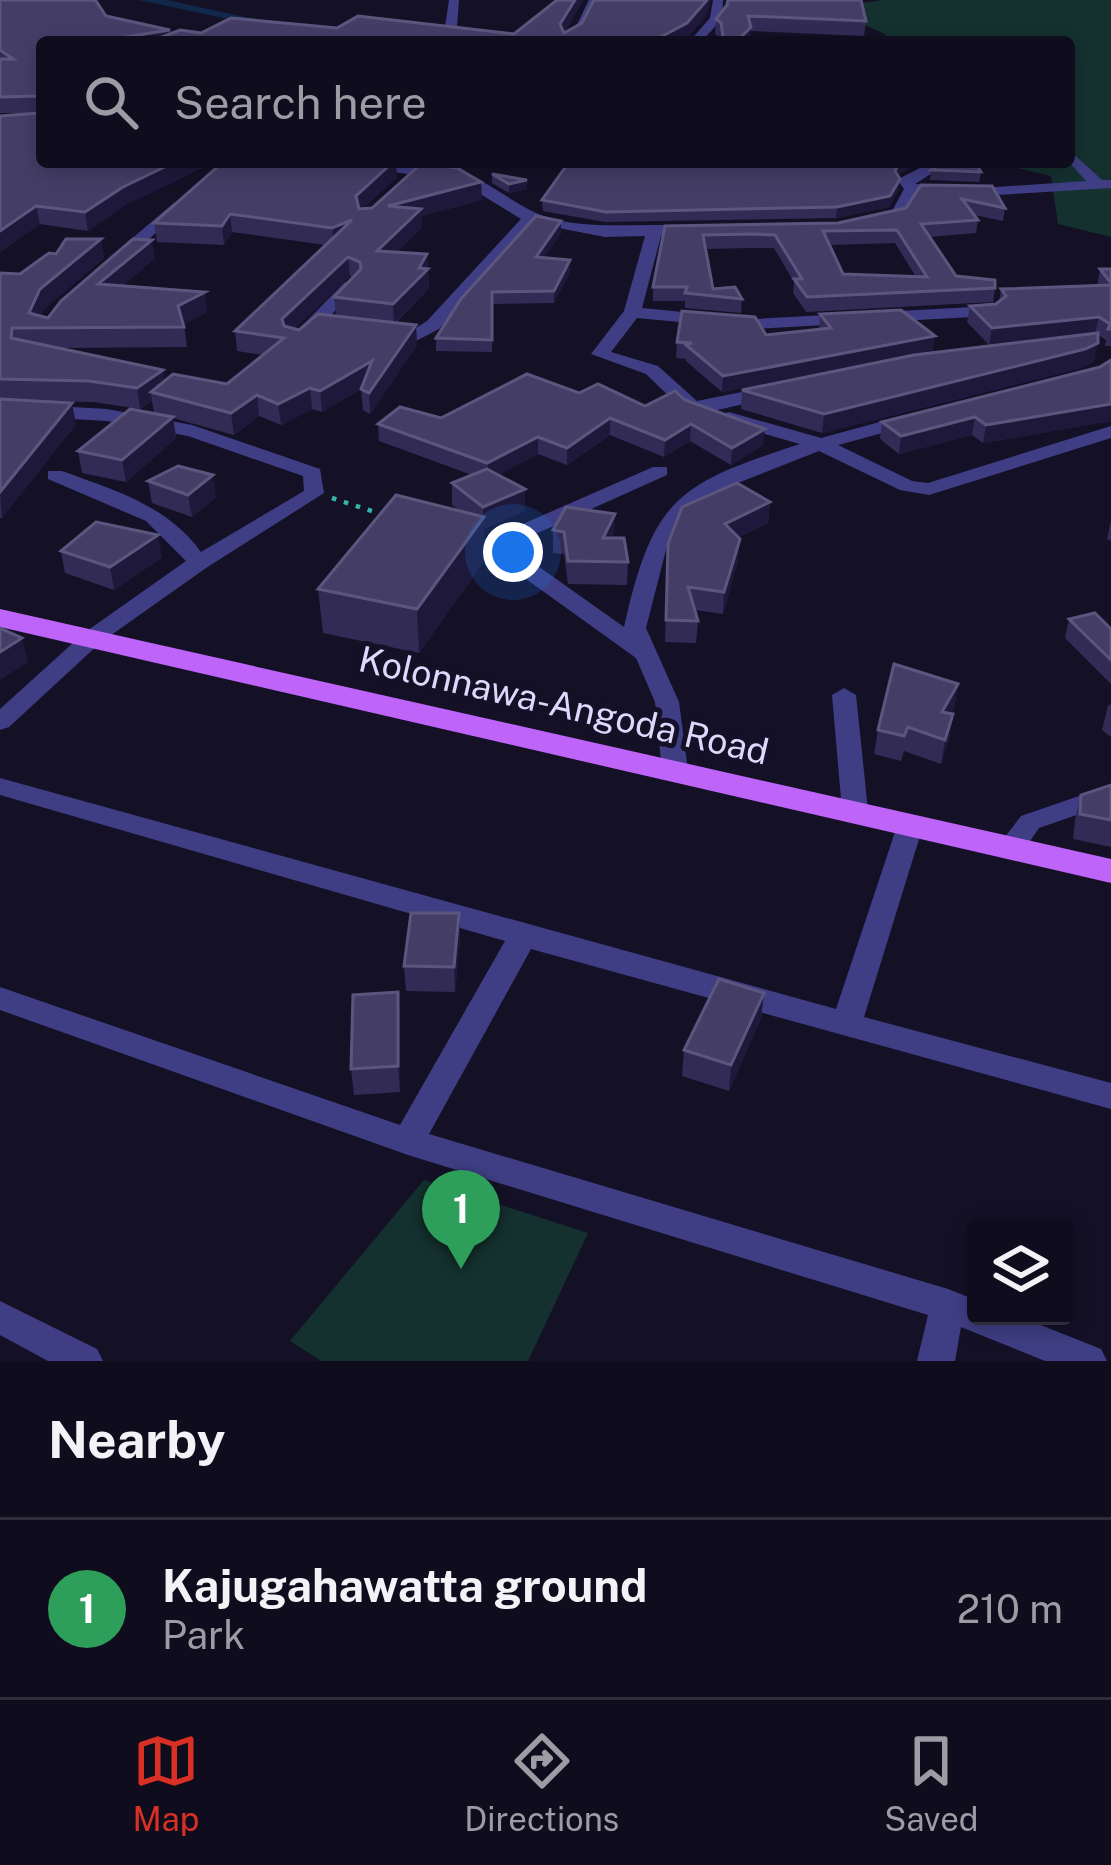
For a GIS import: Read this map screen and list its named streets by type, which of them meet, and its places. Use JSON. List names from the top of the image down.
{
  "streets": {
    "main road": ["Kolonnawa-Angoda Road"]
  },
  "page": {
    "search": "Search here",
    "pins": "1",
    "heading": "Nearby",
    "list": [
      {
        "mark": "1",
        "name": "Kajugahawatta ground",
        "note": "Park",
        "value": "210 m"
      }
    ],
    "nav": ["Map", "Directions", "Saved"]
  }
}
